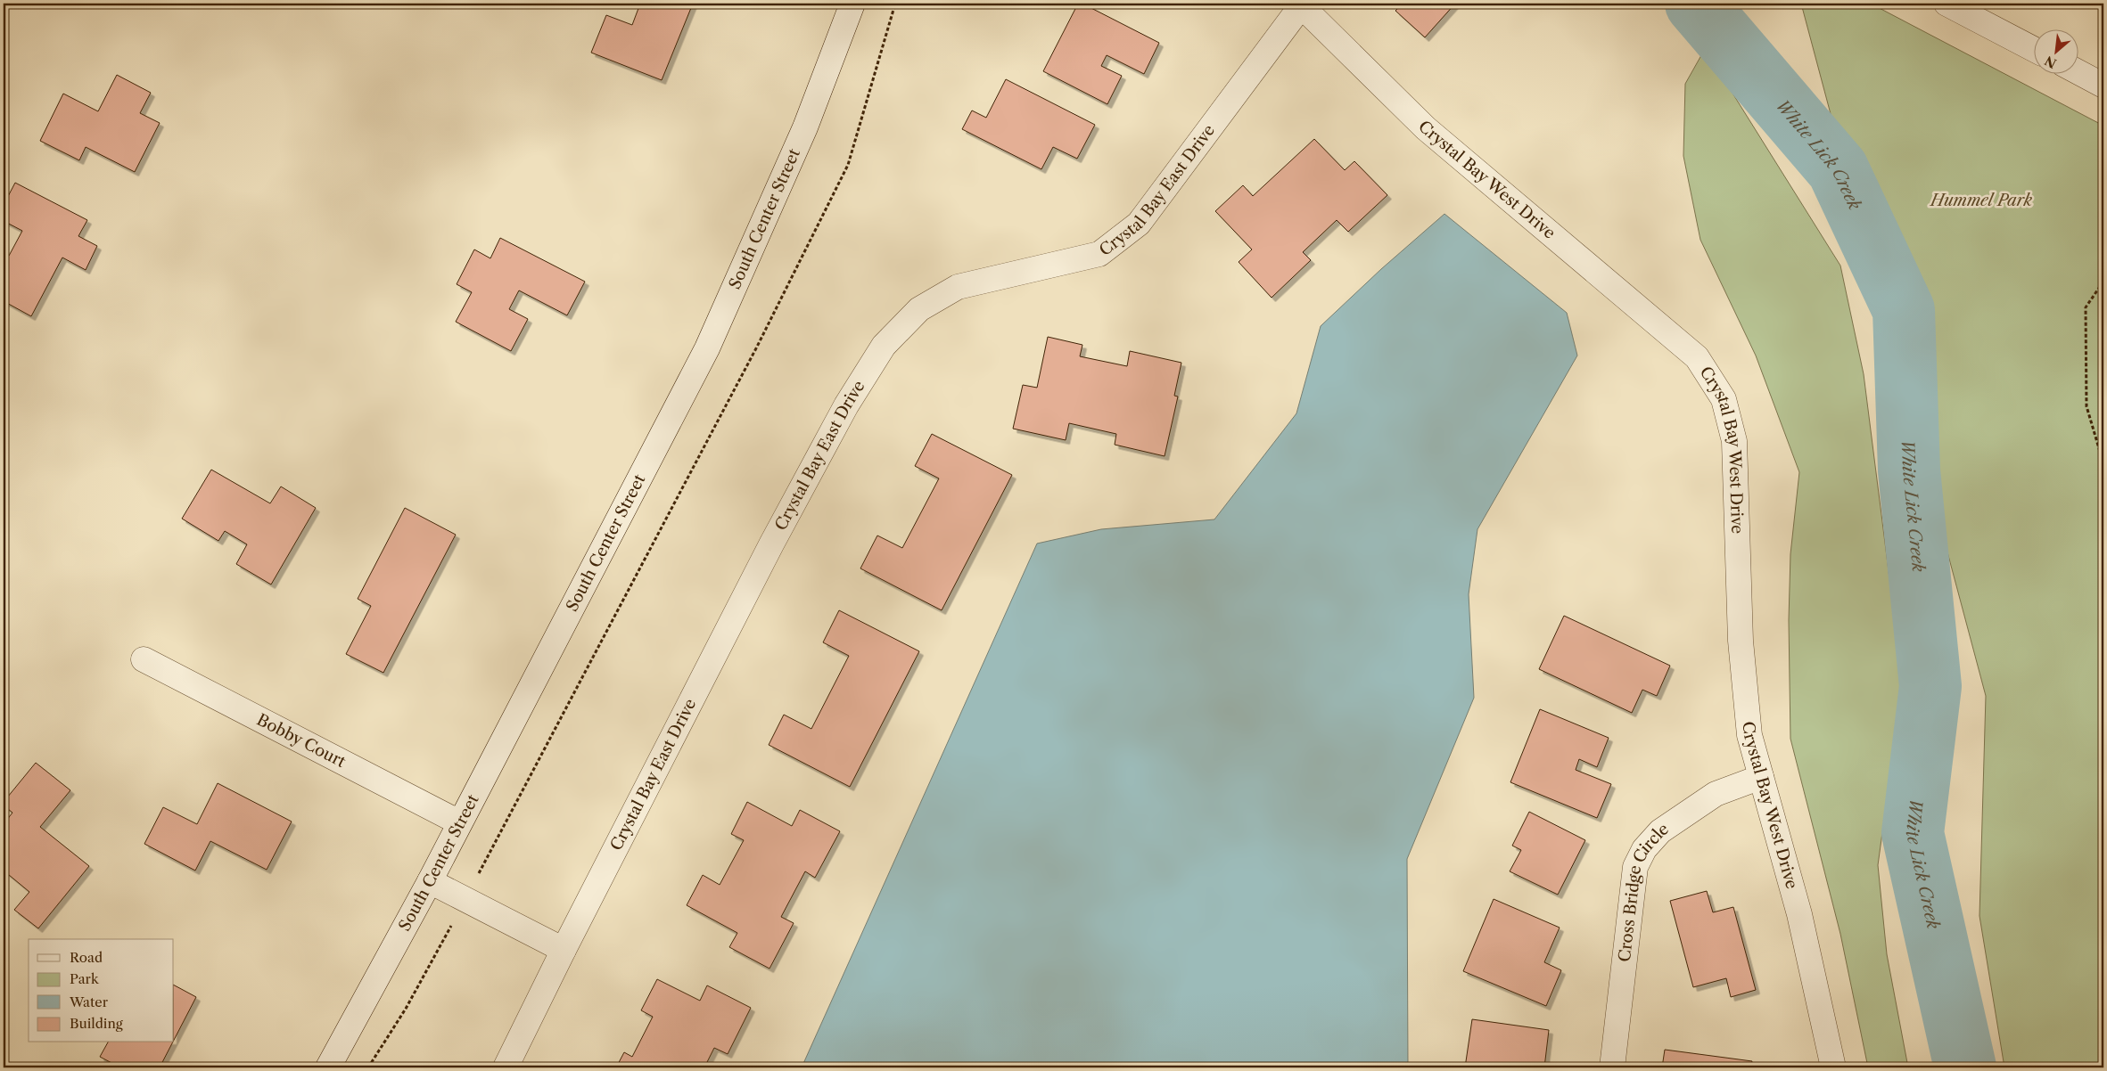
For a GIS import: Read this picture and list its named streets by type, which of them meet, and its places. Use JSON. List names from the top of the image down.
{
  "streets": {
    "street": [
      "Crystal Bay West Drive",
      "Crystal Bay East Drive",
      "South Center Street",
      "Bobby Court",
      "Cross Bridge Circle"
    ]
  },
  "crossings": [
    ["Crystal Bay West Drive", "Crystal Bay East Drive"],
    ["Crystal Bay West Drive", "Cross Bridge Circle"],
    ["South Center Street", "Bobby Court"]
  ],
  "water": ["White Lick Creek"],
  "parks": ["Hummel Park"],
  "legend": [
    "Road",
    "Park",
    "Water",
    "Building"
  ],
  "north": "bottom left"
}
